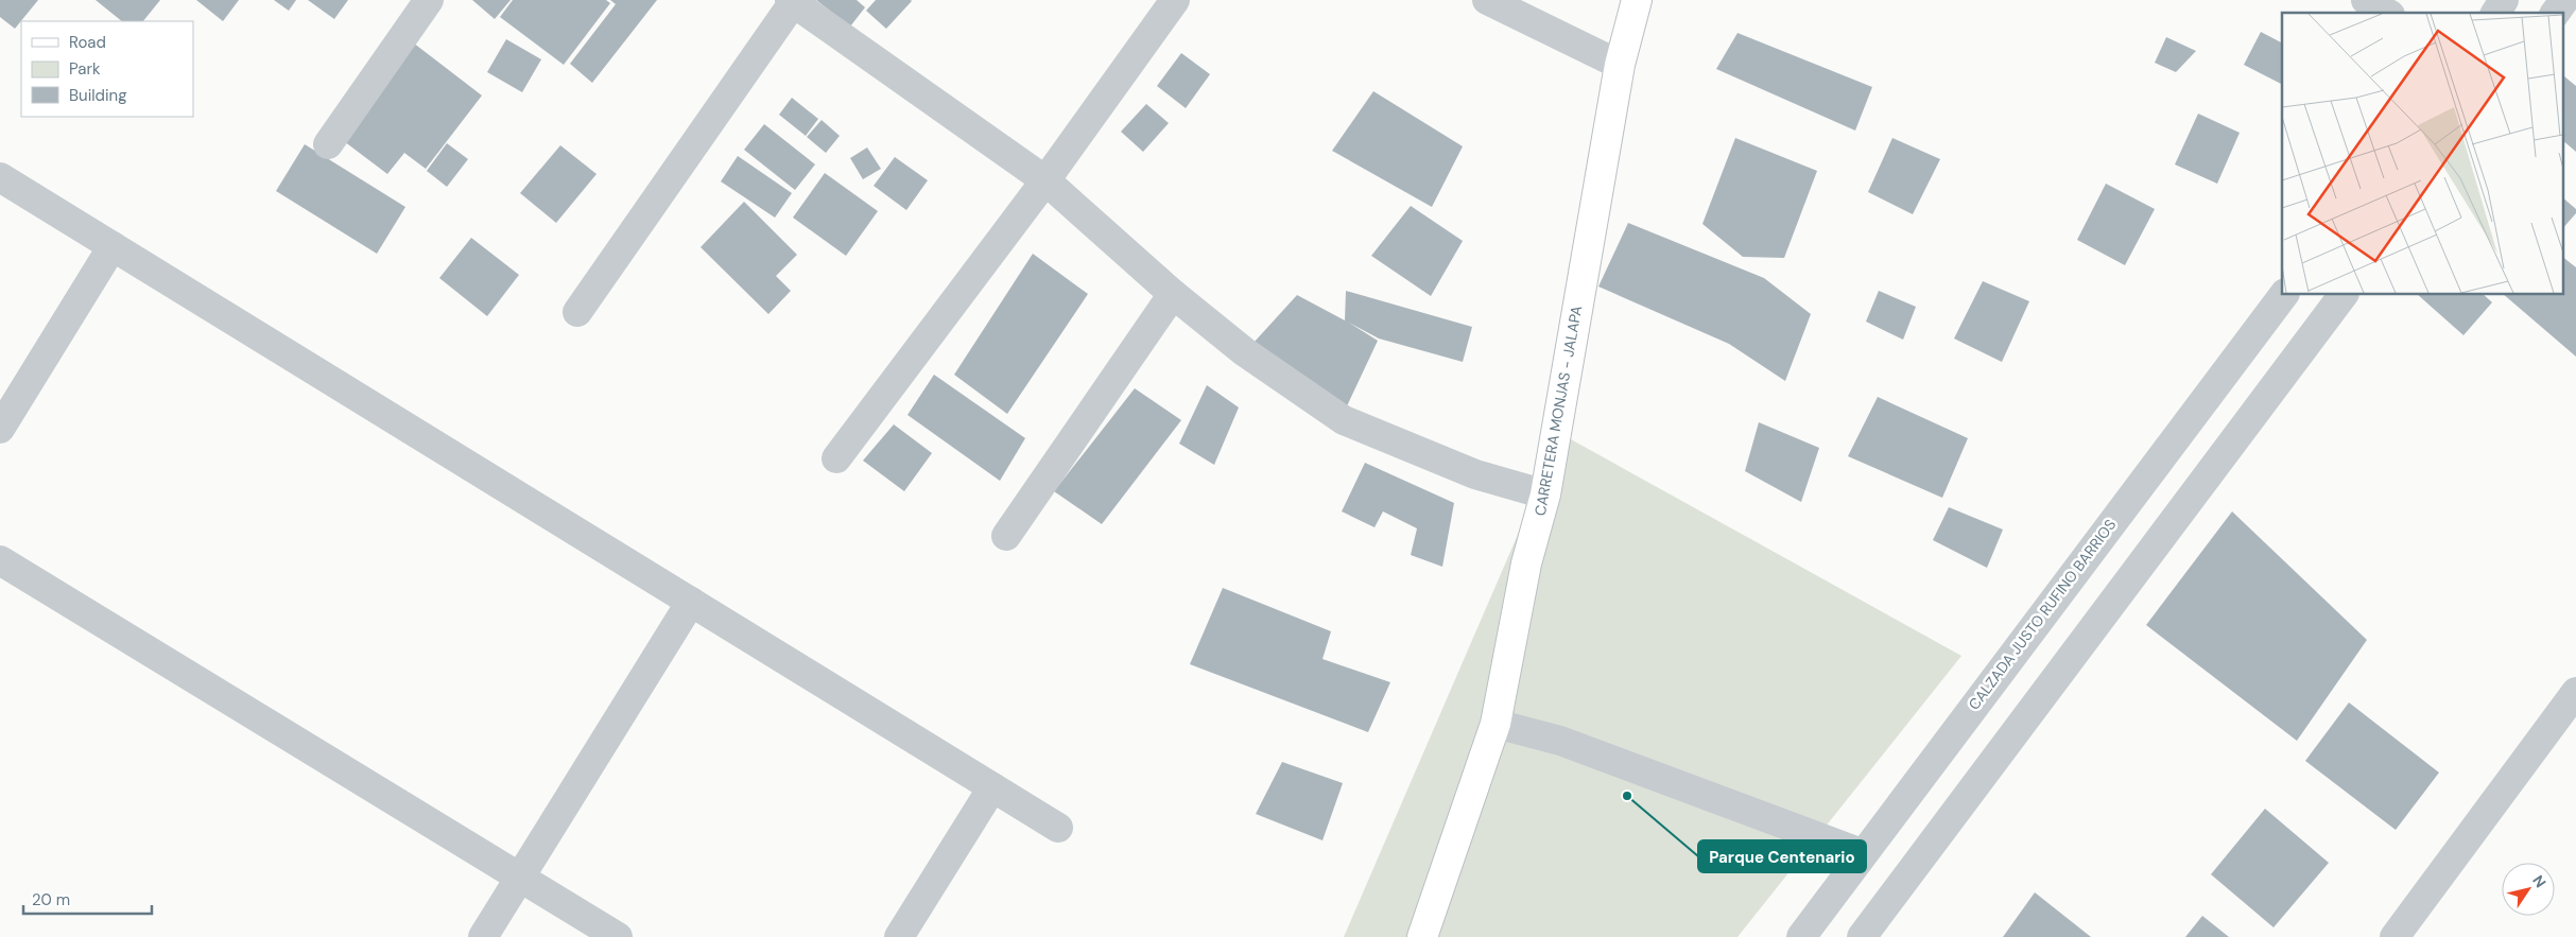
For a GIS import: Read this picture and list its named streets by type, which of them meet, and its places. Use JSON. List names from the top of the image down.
{
  "streets": {
    "main road": ["CARRETERA MONJAS - JALAPA"],
    "street": ["CALZADA JUSTO RUFINO BARRIOS"]
  },
  "places": ["Parque Centenario"],
  "legend": ["Road", "Park", "Building"],
  "scale_bar": "20 m",
  "north": "top right"
}
